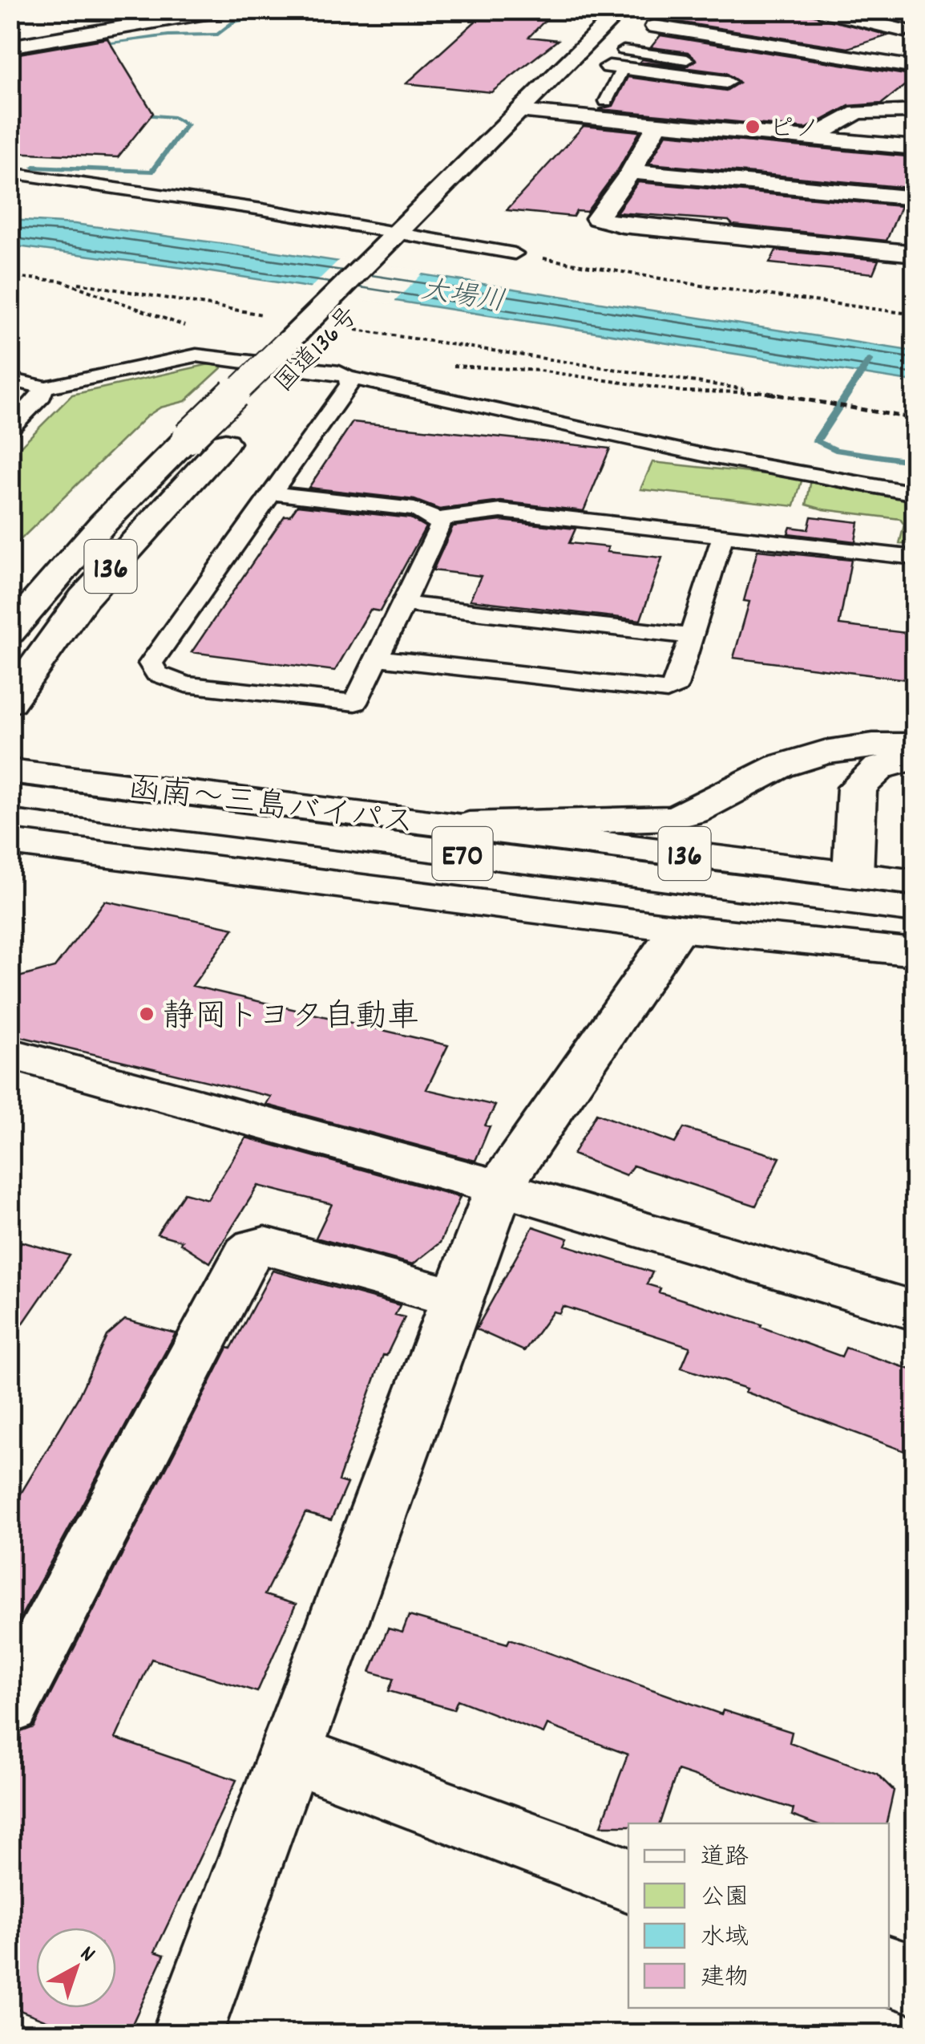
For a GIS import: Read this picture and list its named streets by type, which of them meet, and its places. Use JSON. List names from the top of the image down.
{
  "streets": {
    "main road": [
      "国道136号",
      "136",
      "函南～三島バイパス",
      "E70"
    ]
  },
  "water": ["大場川"],
  "places": ["ピノ", "静岡トヨタ自動車"],
  "legend": [
    "道路",
    "公園",
    "水域",
    "建物"
  ],
  "north": "top right"
}
